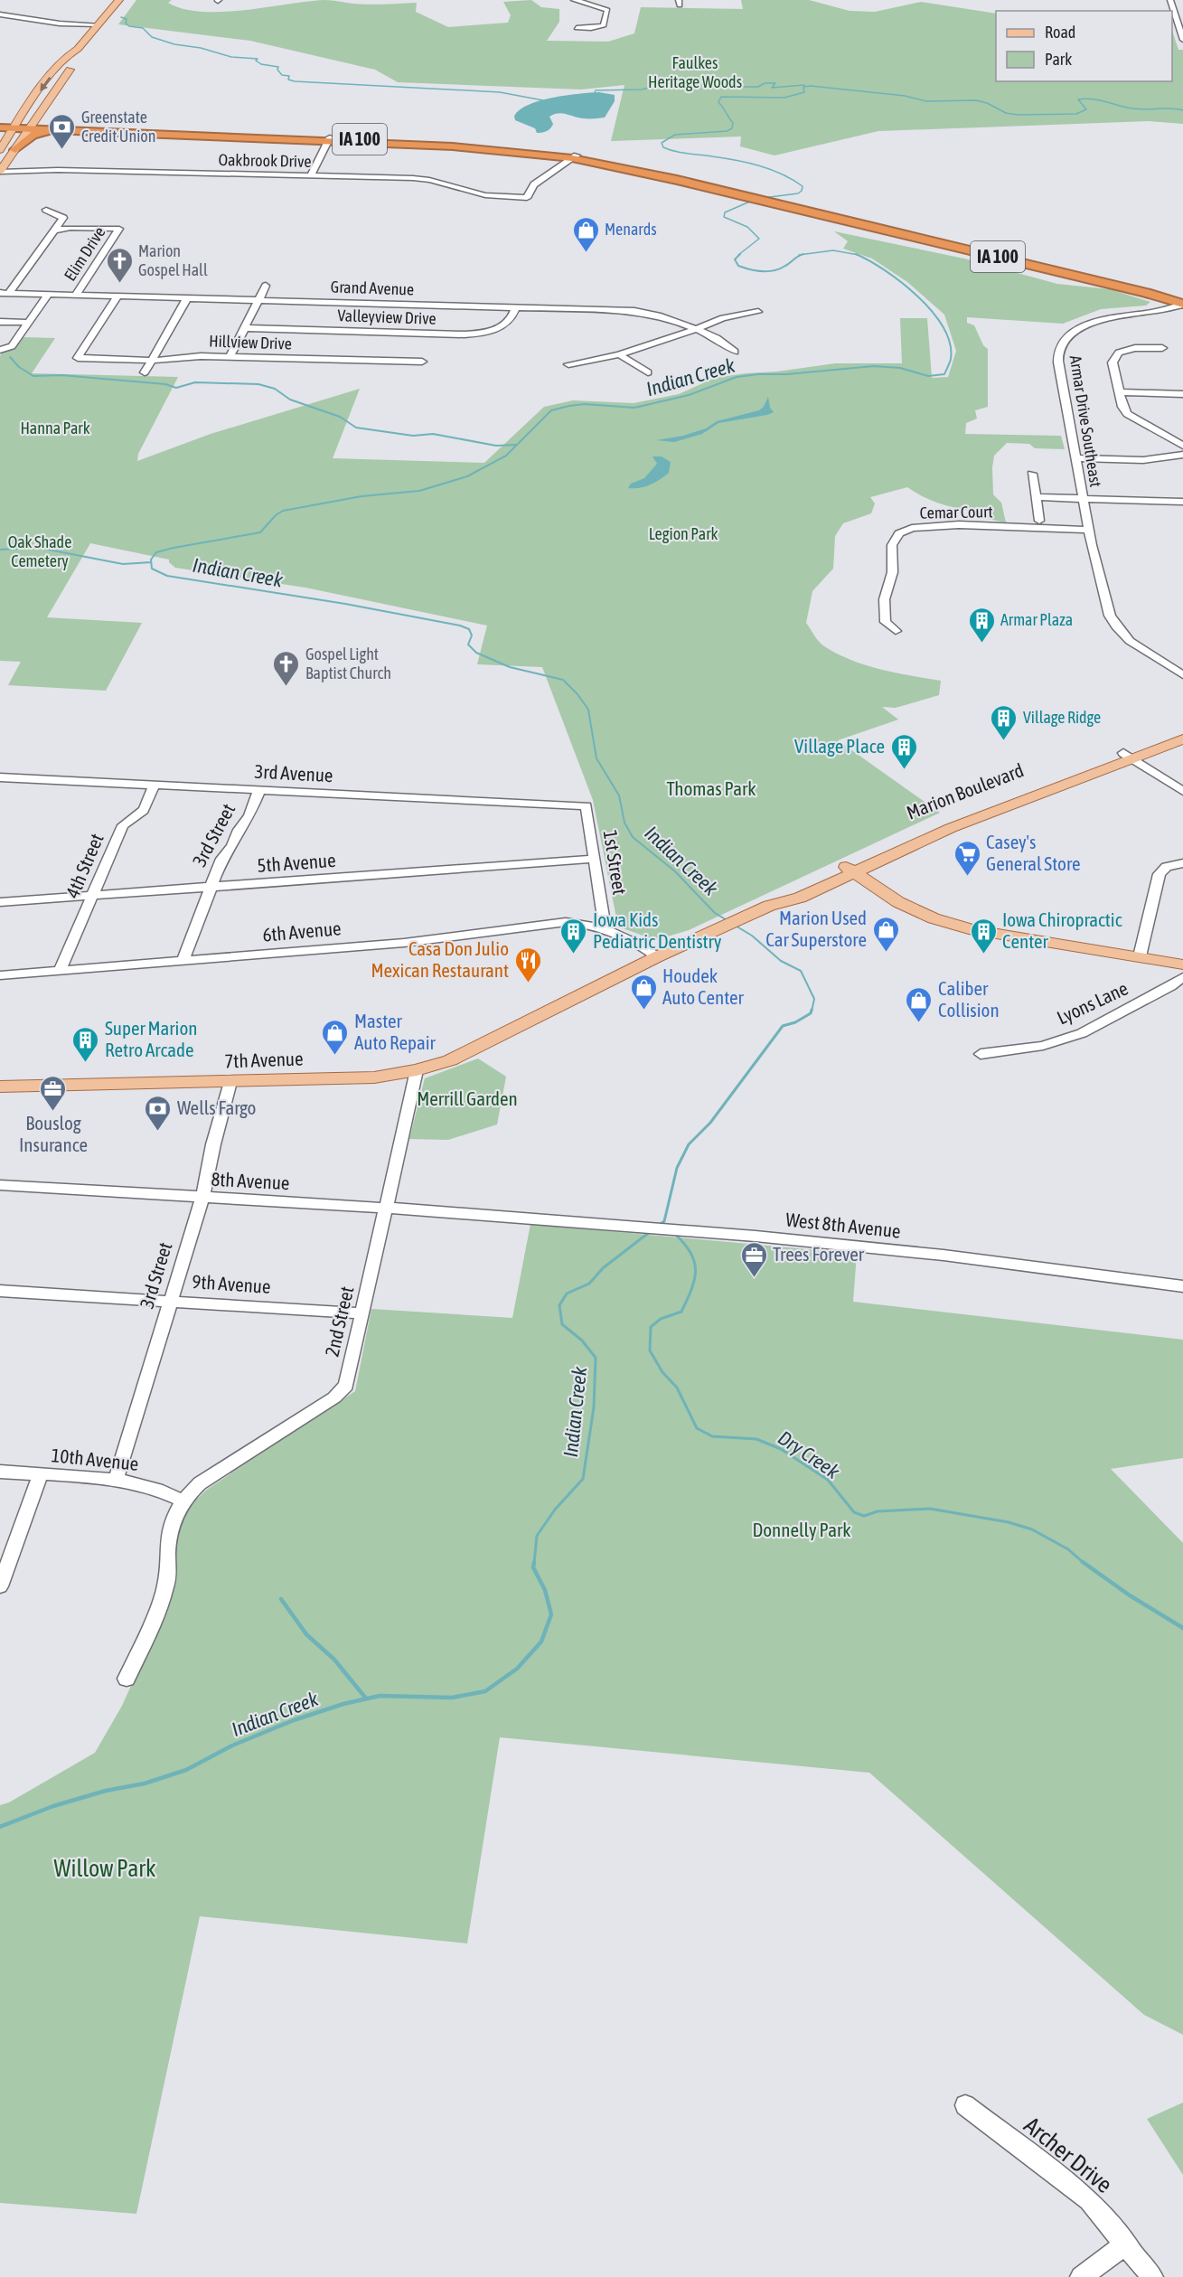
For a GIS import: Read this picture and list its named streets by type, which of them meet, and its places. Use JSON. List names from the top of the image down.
{
  "streets": {
    "highway": ["IA 100"],
    "main road": ["Marion Boulevard", "7th Avenue"],
    "street": [
      "Oakbrook Drive",
      "Elim Drive",
      "Grand Avenue",
      "Valleyview Drive",
      "Hillview Drive",
      "Armar Drive Southeast",
      "Cemar Court",
      "3rd Avenue",
      "3rd Street",
      "1st Street",
      "5th Avenue",
      "4th Street",
      "6th Avenue",
      "Lyons Lane",
      "8th Avenue",
      "West 8th Avenue",
      "9th Avenue",
      "2nd Street",
      "10th Avenue",
      "Archer Drive"
    ]
  },
  "crossings": [
    ["IA 100", "Oakbrook Drive"],
    ["IA 100", "Armar Drive Southeast"],
    ["Elim Drive", "Grand Avenue"],
    ["Grand Avenue", "Valleyview Drive"],
    ["Grand Avenue", "Hillview Drive"],
    ["Armar Drive Southeast", "Cemar Court"],
    ["3rd Avenue", "3rd Street"],
    ["3rd Avenue", "1st Street"],
    ["3rd Avenue", "4th Street"],
    ["Marion Boulevard", "7th Avenue"],
    ["3rd Street", "5th Avenue"],
    ["3rd Street", "6th Avenue"],
    ["3rd Street", "7th Avenue"],
    ["3rd Street", "8th Avenue"],
    ["3rd Street", "9th Avenue"],
    ["3rd Street", "10th Avenue"],
    ["1st Street", "5th Avenue"],
    ["1st Street", "6th Avenue"],
    ["5th Avenue", "4th Street"],
    ["4th Street", "6th Avenue"],
    ["7th Avenue", "2nd Street"],
    ["8th Avenue", "West 8th Avenue"],
    ["8th Avenue", "2nd Street"],
    ["9th Avenue", "2nd Street"],
    ["2nd Street", "10th Avenue"]
  ],
  "water": ["Indian Creek", "Dry Creek"],
  "parks": [
    "Faulkes Heritage Woods",
    "Hanna Park",
    "Legion Park",
    "Oak Shade Cemetery",
    "Thomas Park",
    "Merrill Garden",
    "Donnelly Park",
    "Willow Park"
  ],
  "places": {
    "bank": ["Greenstate Credit Union", "Wells Fargo"],
    "shop": [
      "Menards",
      "Marion Used Car Superstore",
      "Houdek Auto Center",
      "Caliber Collision",
      "Master Auto Repair"
    ],
    "church": ["Marion Gospel Hall", "Gospel Light Baptist Church"],
    "building": [
      "Armar Plaza",
      "Village Ridge",
      "Village Place",
      "Iowa Kids Pediatric Dentistry",
      "Iowa Chiropractic Center",
      "Super Marion Retro Arcade"
    ],
    "supermarket": ["Casey's General Store"],
    "restaurant": ["Casa Don Julio Mexican Restaurant"],
    "office": ["Bouslog Insurance", "Trees Forever"]
  },
  "legend": ["Road", "Park"]
}
